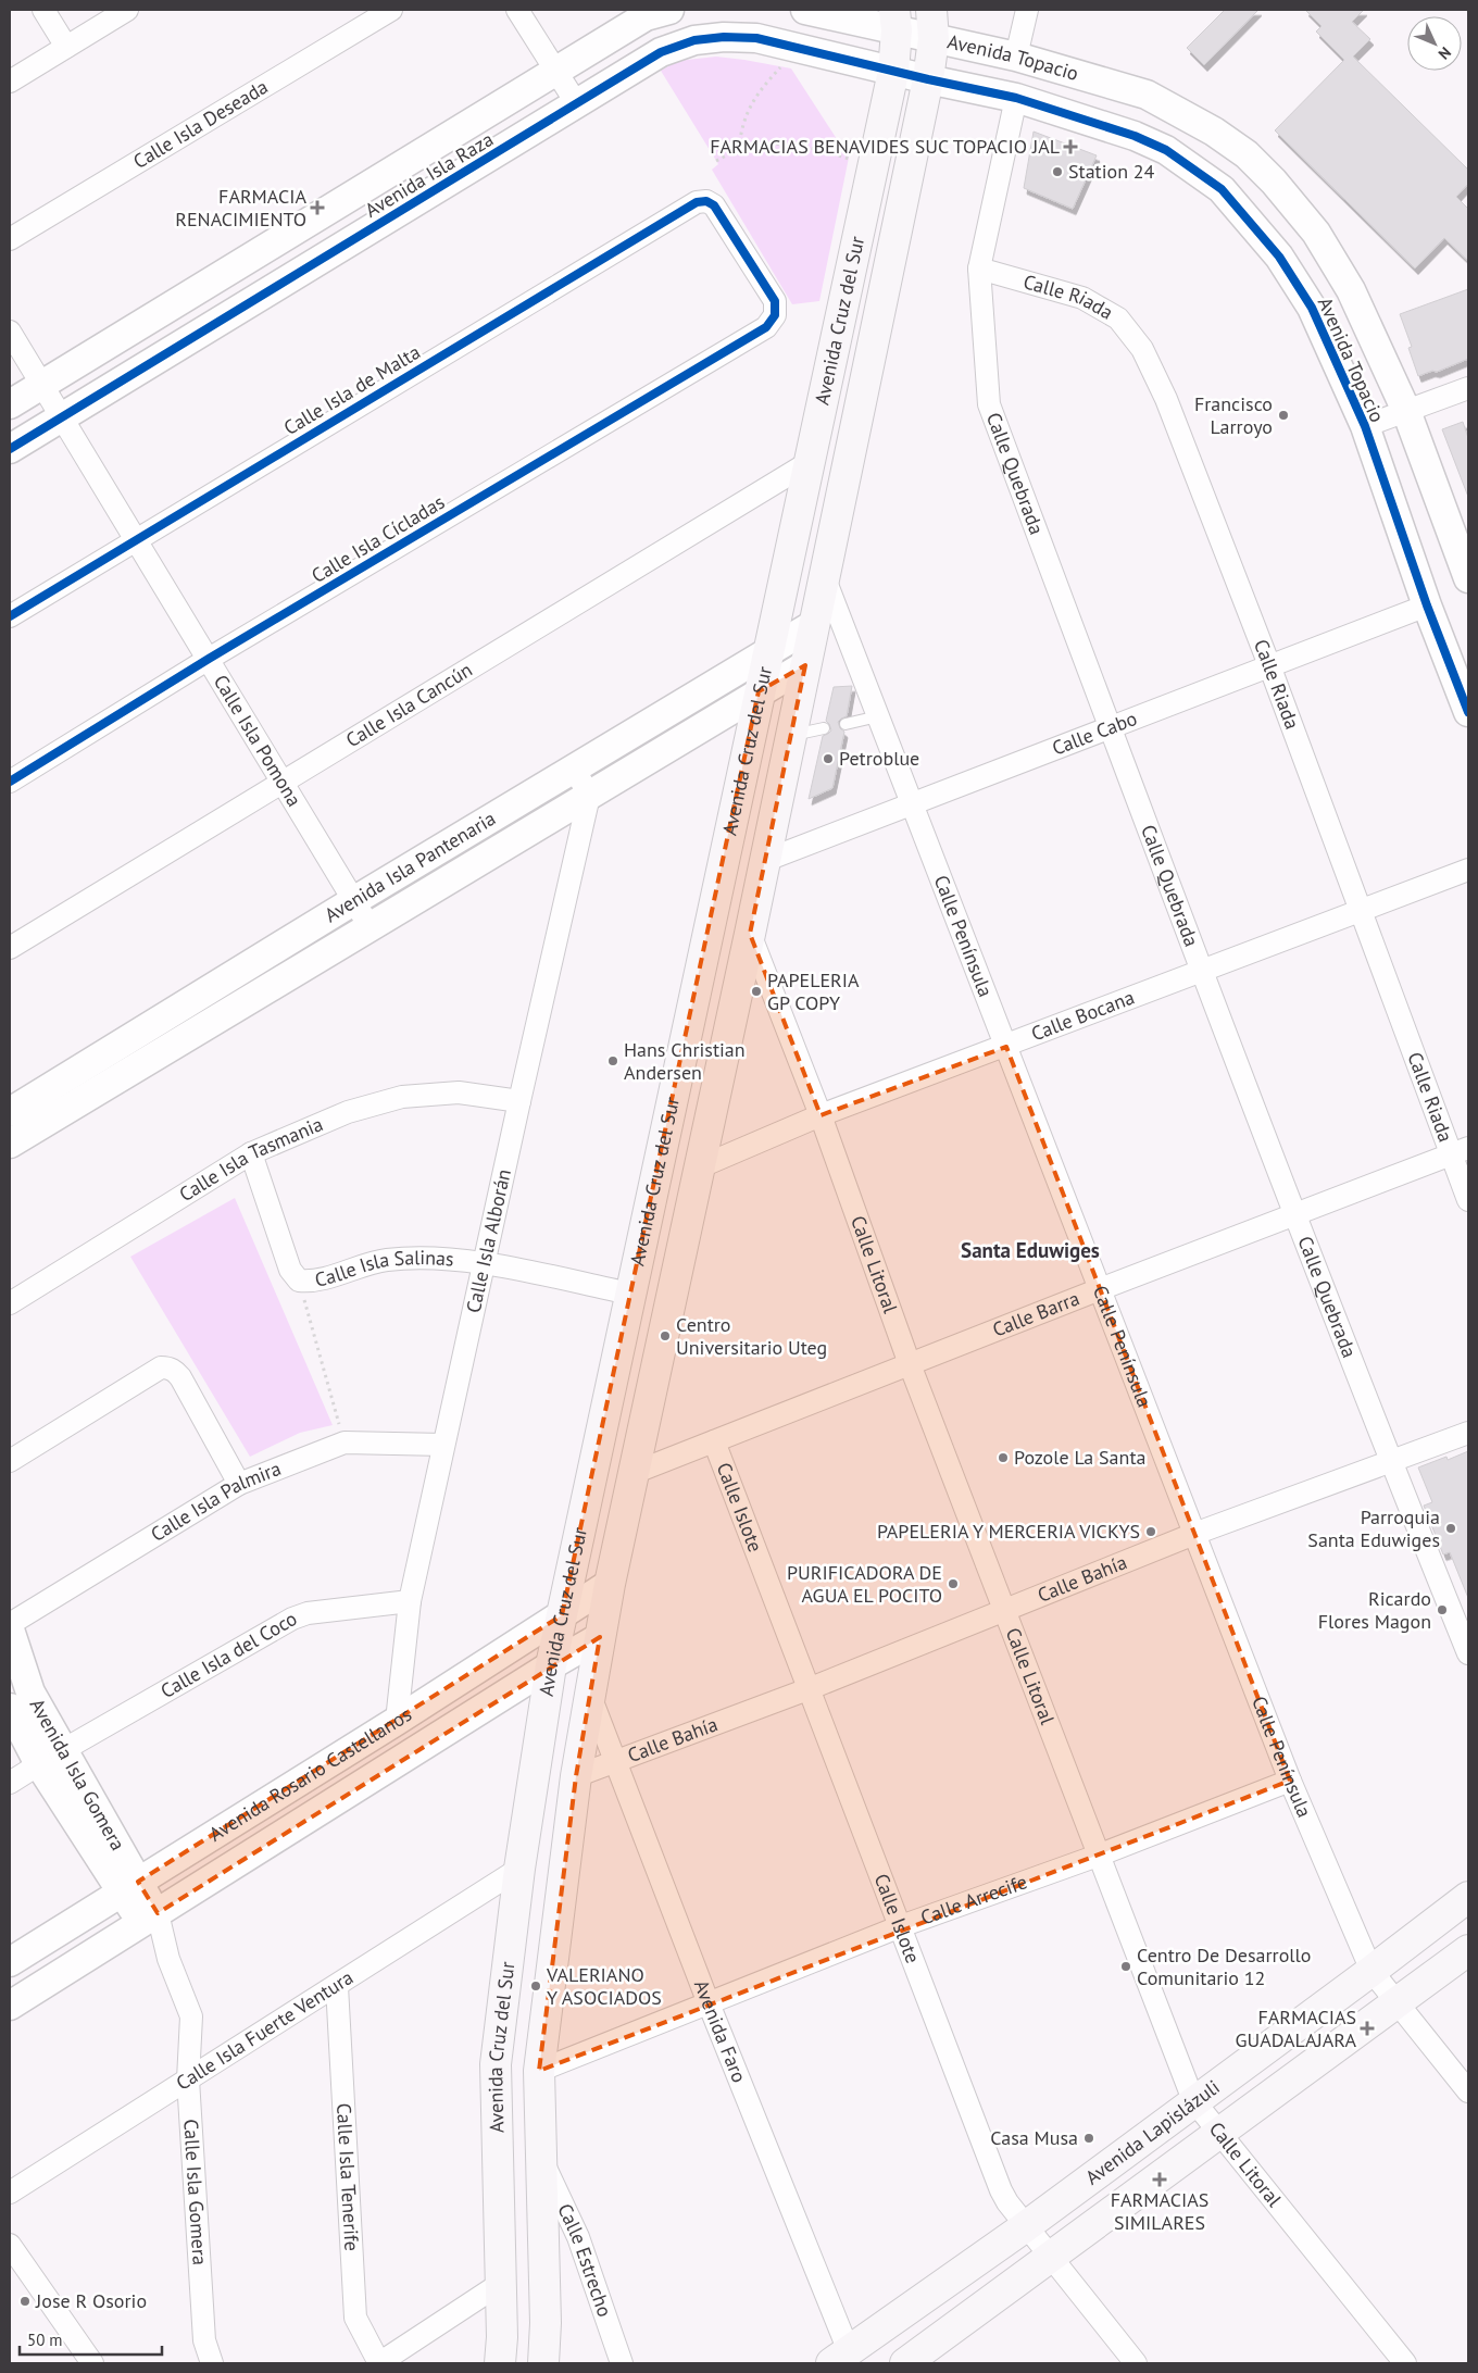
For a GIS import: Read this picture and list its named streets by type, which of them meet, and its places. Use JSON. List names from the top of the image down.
{
  "streets": {
    "main road": ["Avenida Cruz del Sur", "Avenida Lapislázuli"],
    "street": [
      "Avenida Topacio",
      "Calle Isla Deseada",
      "Avenida Isla Raza",
      "Calle Riada",
      "Calle Isla de Malta",
      "Calle Quebrada",
      "Calle Isla Cícladas",
      "Calle Isla Cancún",
      "Calle Cabo",
      "Calle Isla Pomona",
      "Avenida Isla Pantenaria",
      "Calle Península",
      "Calle Bocana",
      "Calle Isla Tasmania",
      "Calle Isla Alborán",
      "Calle Litoral",
      "Calle Isla Salinas",
      "Calle Barra",
      "Calle Isla Palmira",
      "Calle Islote",
      "Calle Bahía",
      "Calle Isla del Coco",
      "Avenida Isla Gomera",
      "Avenida Rosario Castellanos",
      "Calle Arrecife",
      "Calle Isla Fuerte Ventura",
      "Avenida Faro",
      "Calle Isla Tenerife",
      "Calle Isla Gomera",
      "Calle Estrecho"
    ]
  },
  "crossings": [
    ["Avenida Topacio", "Avenida Isla Raza"],
    ["Avenida Topacio", "Avenida Cruz del Sur"],
    ["Avenida Topacio", "Calle Quebrada"],
    ["Avenida Topacio", "Calle Cabo"],
    ["Avenida Isla Raza", "Avenida Cruz del Sur"],
    ["Avenida Isla Raza", "Calle Isla Pomona"],
    ["Calle Riada", "Calle Quebrada"],
    ["Calle Riada", "Calle Cabo"],
    ["Calle Riada", "Calle Bocana"],
    ["Calle Riada", "Calle Barra"],
    ["Avenida Cruz del Sur", "Calle Isla Cancún"],
    ["Avenida Cruz del Sur", "Calle Cabo"],
    ["Avenida Cruz del Sur", "Avenida Isla Pantenaria"],
    ["Avenida Cruz del Sur", "Calle Península"],
    ["Avenida Cruz del Sur", "Calle Bocana"],
    ["Avenida Cruz del Sur", "Calle Litoral"],
    ["Avenida Cruz del Sur", "Calle Isla Salinas"],
    ["Avenida Cruz del Sur", "Calle Barra"],
    ["Avenida Cruz del Sur", "Calle Bahía"],
    ["Avenida Cruz del Sur", "Avenida Rosario Castellanos"],
    ["Avenida Cruz del Sur", "Calle Arrecife"],
    ["Avenida Cruz del Sur", "Calle Isla Fuerte Ventura"],
    ["Avenida Cruz del Sur", "Avenida Faro"],
    ["Avenida Cruz del Sur", "Calle Estrecho"],
    ["Calle Isla de Malta", "Calle Isla Cícladas"],
    ["Calle Isla de Malta", "Calle Isla Pomona"],
    ["Calle Quebrada", "Calle Cabo"],
    ["Calle Quebrada", "Calle Bocana"],
    ["Calle Quebrada", "Calle Barra"],
    ["Calle Quebrada", "Calle Bahía"],
    ["Calle Isla Cícladas", "Calle Isla Pomona"],
    ["Calle Isla Cancún", "Calle Isla Pomona"],
    ["Calle Cabo", "Calle Península"],
    ["Calle Isla Pomona", "Avenida Isla Pantenaria"],
    ["Avenida Isla Pantenaria", "Calle Isla Alborán"],
    ["Calle Península", "Calle Bocana"],
    ["Calle Península", "Calle Barra"],
    ["Calle Península", "Calle Bahía"],
    ["Calle Península", "Calle Arrecife"],
    ["Calle Península", "Avenida Lapislázuli"],
    ["Calle Bocana", "Calle Litoral"],
    ["Calle Isla Tasmania", "Calle Isla Alborán"],
    ["Calle Isla Alborán", "Calle Isla Salinas"],
    ["Calle Isla Alborán", "Calle Isla Palmira"],
    ["Calle Isla Alborán", "Calle Isla del Coco"],
    ["Calle Isla Alborán", "Avenida Rosario Castellanos"],
    ["Calle Litoral", "Calle Barra"],
    ["Calle Litoral", "Calle Bahía"],
    ["Calle Litoral", "Calle Arrecife"],
    ["Calle Litoral", "Avenida Lapislázuli"],
    ["Calle Barra", "Calle Islote"],
    ["Calle Islote", "Calle Bahía"],
    ["Calle Islote", "Calle Arrecife"],
    ["Calle Islote", "Avenida Lapislázuli"],
    ["Calle Bahía", "Avenida Faro"],
    ["Calle Isla del Coco", "Avenida Isla Gomera"],
    ["Avenida Isla Gomera", "Avenida Rosario Castellanos"],
    ["Avenida Isla Gomera", "Calle Isla Gomera"],
    ["Avenida Rosario Castellanos", "Calle Isla Gomera"],
    ["Calle Arrecife", "Avenida Faro"],
    ["Calle Isla Fuerte Ventura", "Calle Isla Tenerife"],
    ["Calle Isla Fuerte Ventura", "Calle Isla Gomera"],
    ["Avenida Faro", "Avenida Lapislázuli"]
  ],
  "districts": ["Santa Eduwiges"],
  "places": {
    "health": [
      "FARMACIAS BENAVIDES SUC TOPACIO JAL",
      "FARMACIA RENACIMIENTO",
      "FARMACIAS GUADALAJARA",
      "FARMACIAS SIMILARES"
    ],
    "other": [
      "Station 24",
      "Francisco Larroyo",
      "Petroblue",
      "PAPELERIA GP COPY",
      "Hans Christian Andersen",
      "Centro Universitario Uteg",
      "Pozole La Santa",
      "Parroquia Santa Eduwiges",
      "PAPELERIA Y MERCERIA VICKYS",
      "PURIFICADORA DE AGUA EL POCITO",
      "Ricardo Flores Magon",
      "Centro De Desarrollo Comunitario 12",
      "VALERIANO Y ASOCIADOS",
      "Casa Musa",
      "Jose R Osorio"
    ]
  },
  "scale_bar": "50 m",
  "north": "bottom right"
}
